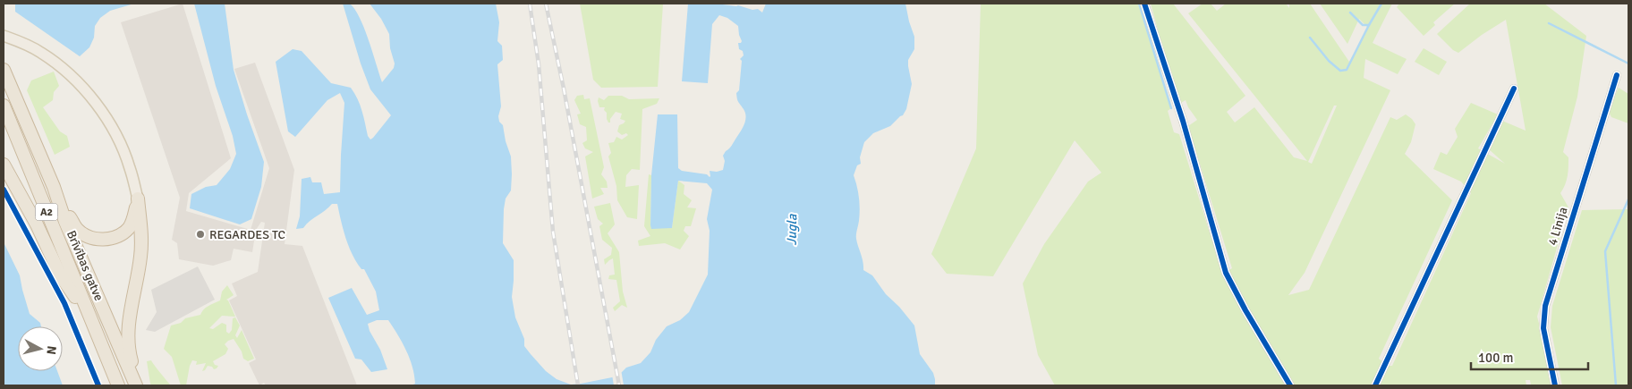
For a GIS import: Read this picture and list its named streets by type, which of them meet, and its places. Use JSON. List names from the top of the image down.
{
  "streets": {
    "highway": ["A2", "Brīvības gatve"],
    "street": ["4 Līnija"]
  },
  "water": ["Jugla"],
  "places": ["REGARDES TC"],
  "scale_bar": "100 m",
  "north": "right"
}
